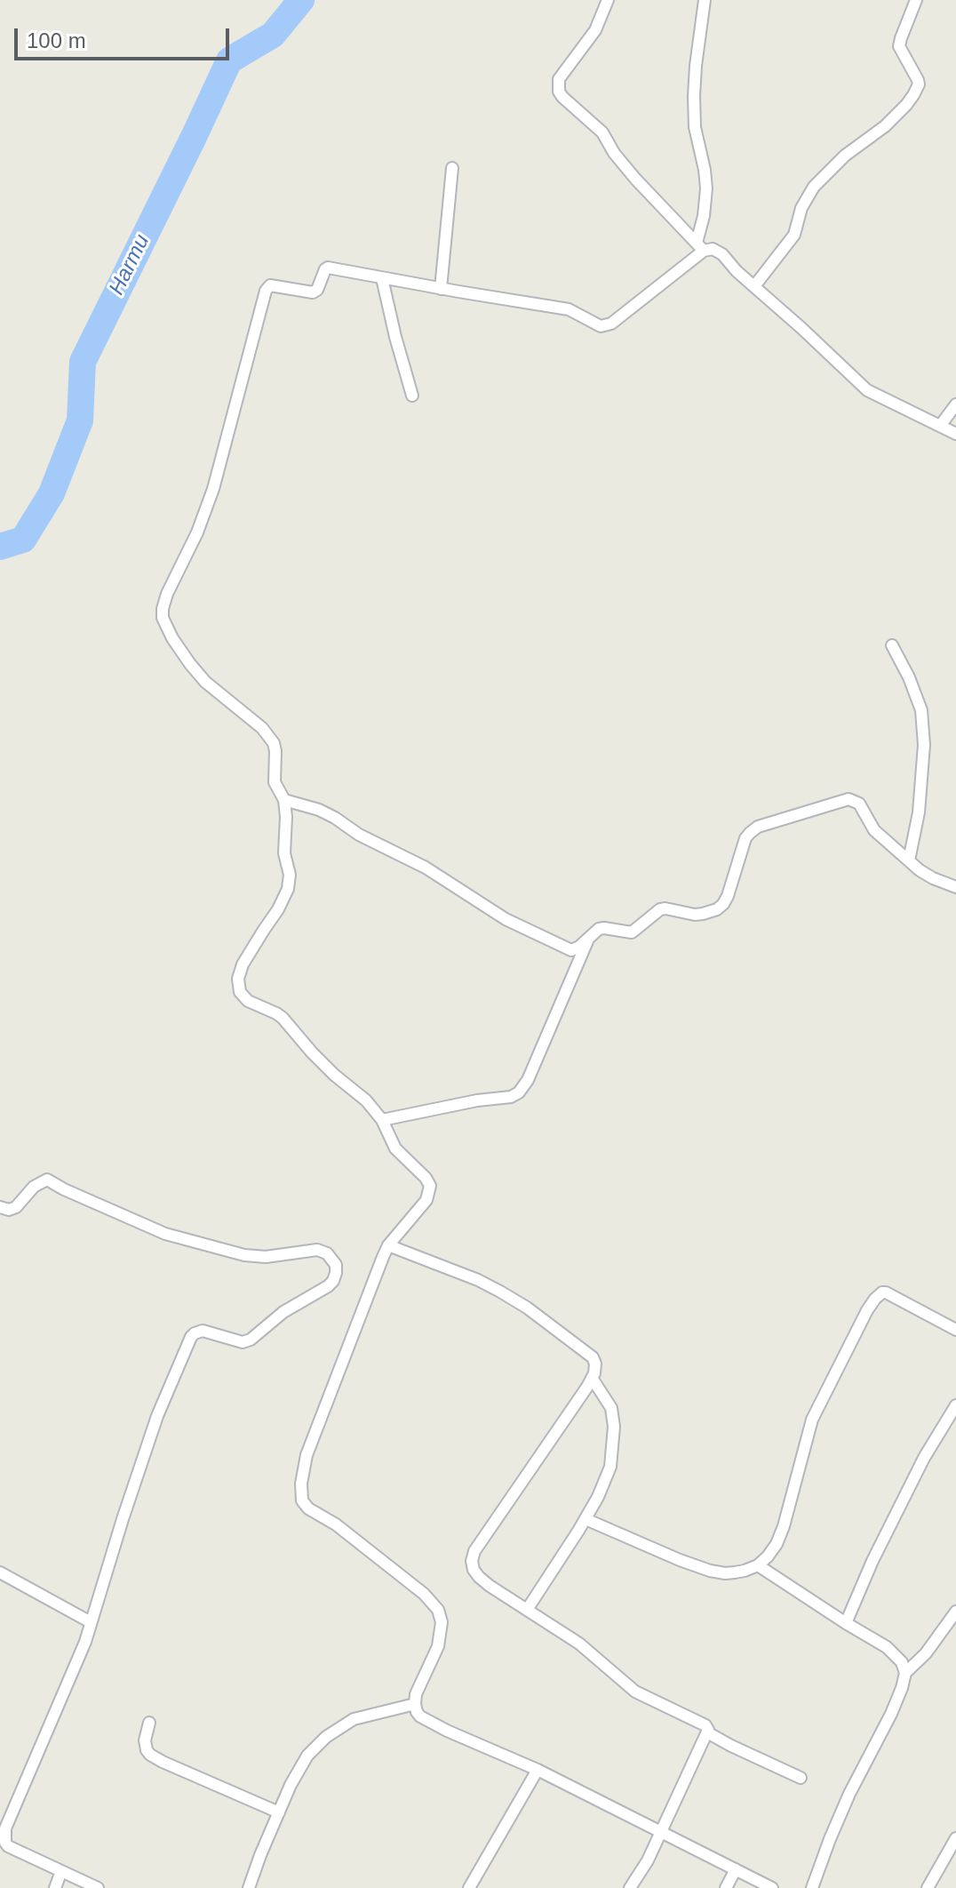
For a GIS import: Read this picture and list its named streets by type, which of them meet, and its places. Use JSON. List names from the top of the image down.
{
  "water": ["Harmu"],
  "scale_bar": "100 m"
}
